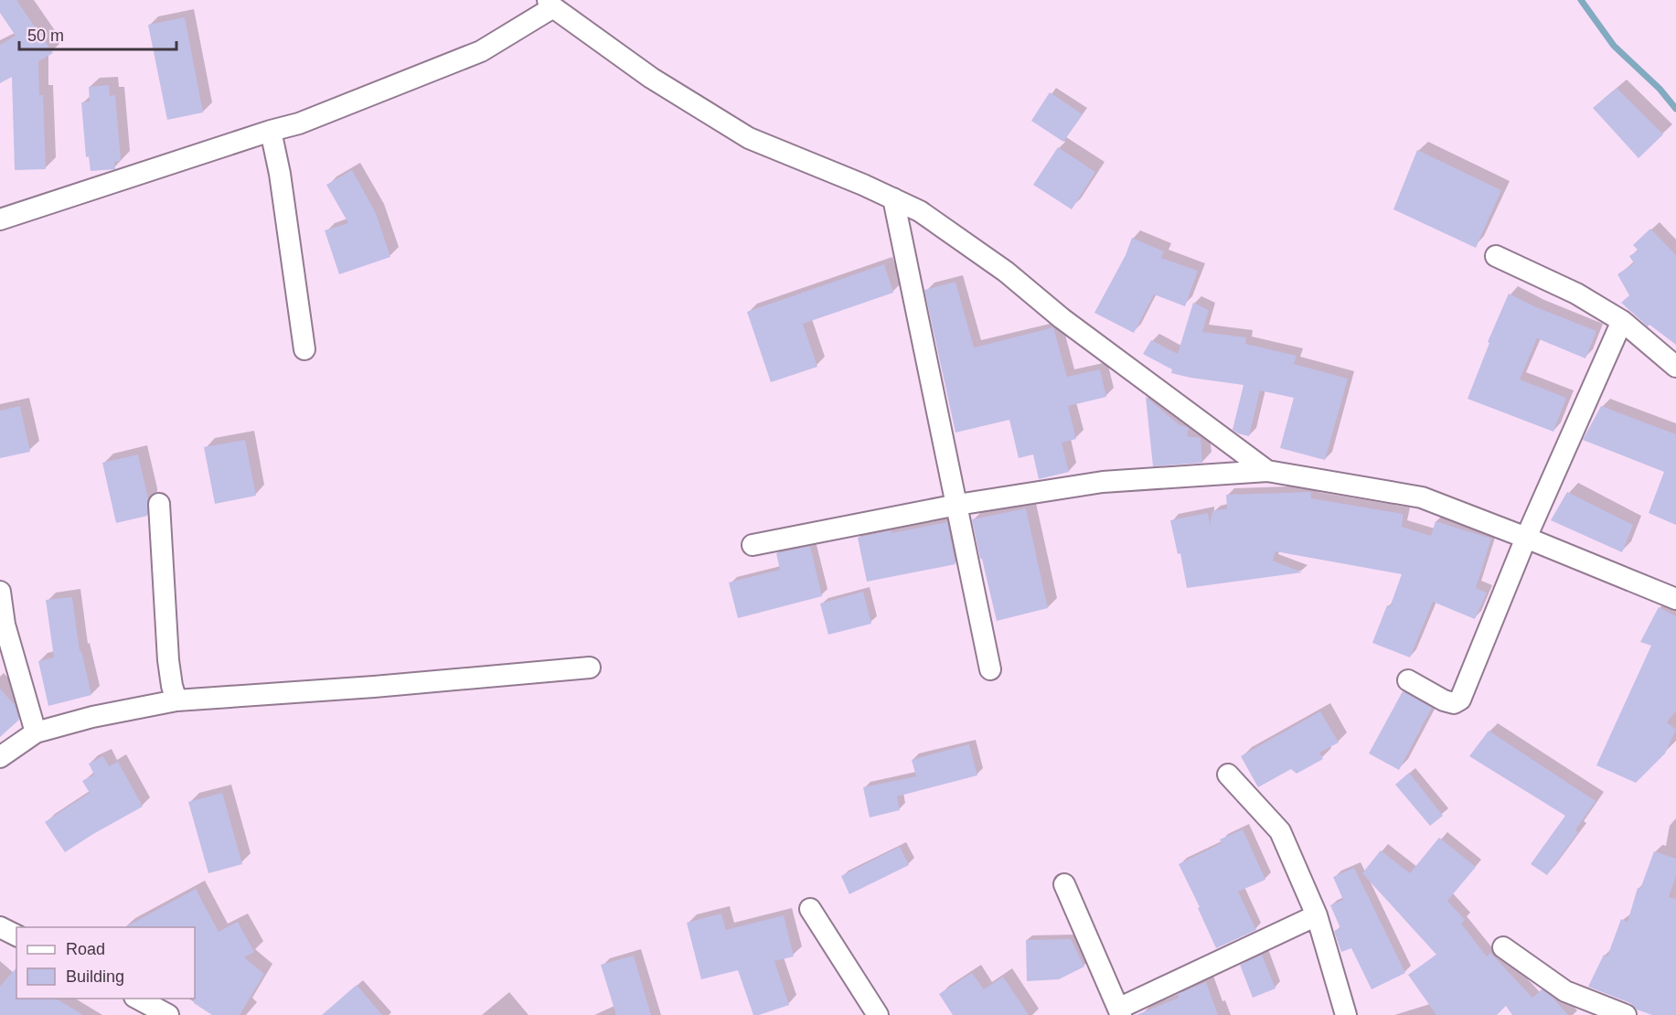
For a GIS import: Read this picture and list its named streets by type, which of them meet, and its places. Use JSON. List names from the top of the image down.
{
  "legend": ["Road", "Building"],
  "scale_bar": "50 m"
}
